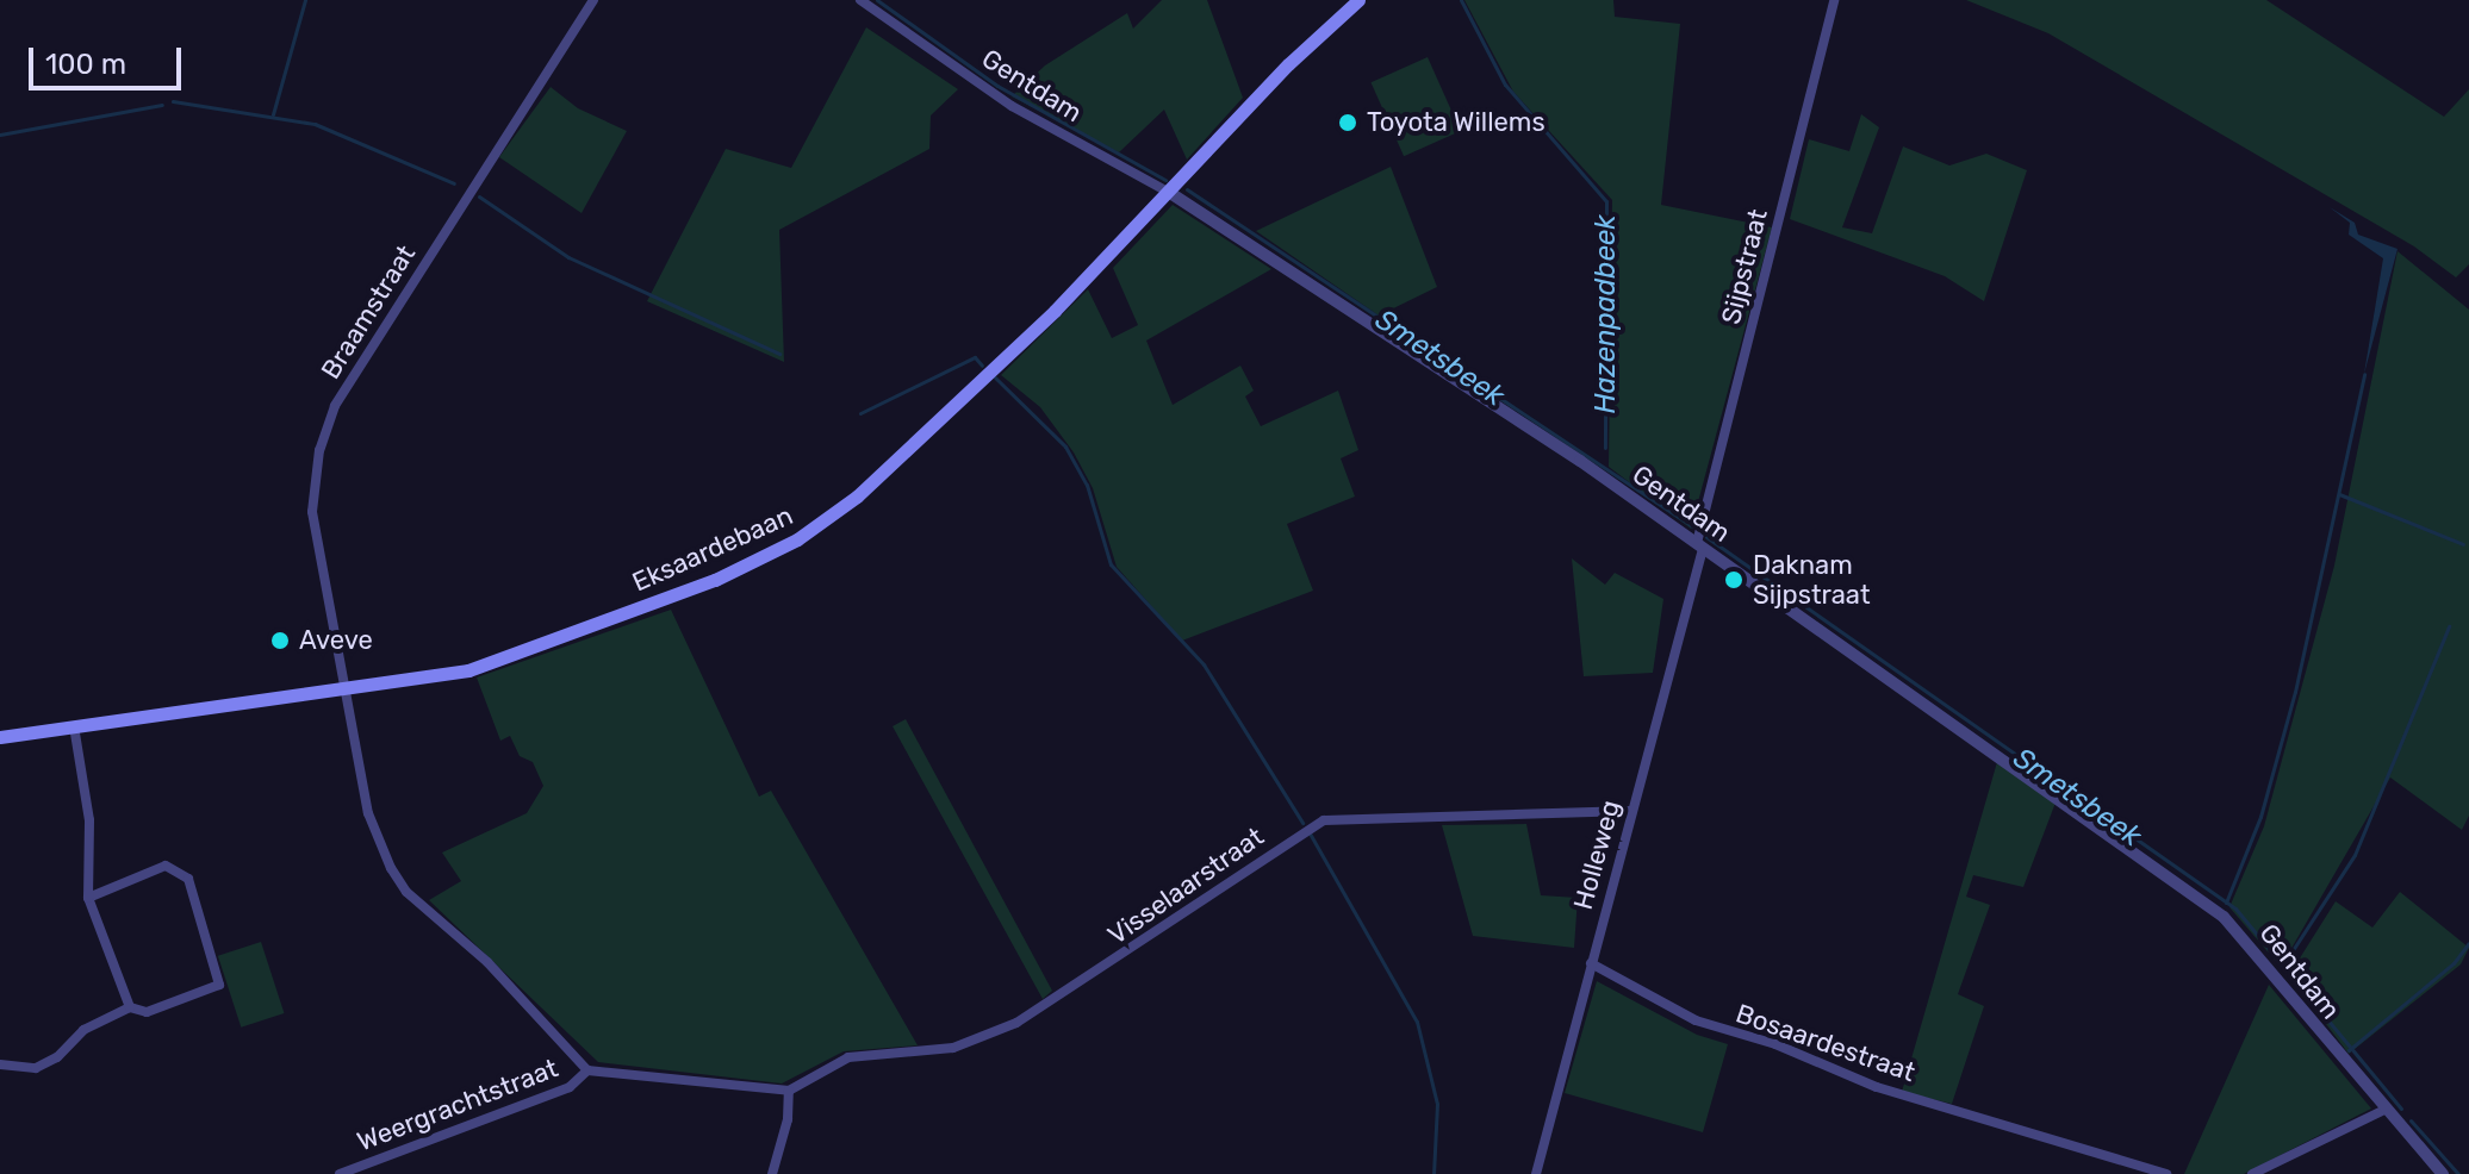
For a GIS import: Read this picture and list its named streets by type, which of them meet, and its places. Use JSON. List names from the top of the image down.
{
  "streets": {
    "main road": ["Eksaardebaan"],
    "street": [
      "Gentdam",
      "Sijpstraat",
      "Braamstraat",
      "Holleweg",
      "Visselaarstraat",
      "Bosaardestraat",
      "Weergrachtstraat"
    ]
  },
  "crossings": [
    ["Gentdam", "Sijpstraat"],
    ["Gentdam", "Eksaardebaan"],
    ["Gentdam", "Holleweg"],
    ["Sijpstraat", "Holleweg"],
    ["Braamstraat", "Eksaardebaan"],
    ["Holleweg", "Visselaarstraat"],
    ["Holleweg", "Bosaardestraat"]
  ],
  "water": ["Hazenpadbeek", "Smetsbeek"],
  "places": ["Toyota Willems", "Daknam Sijpstraat", "Aveve"],
  "scale_bar": "100 m"
}
